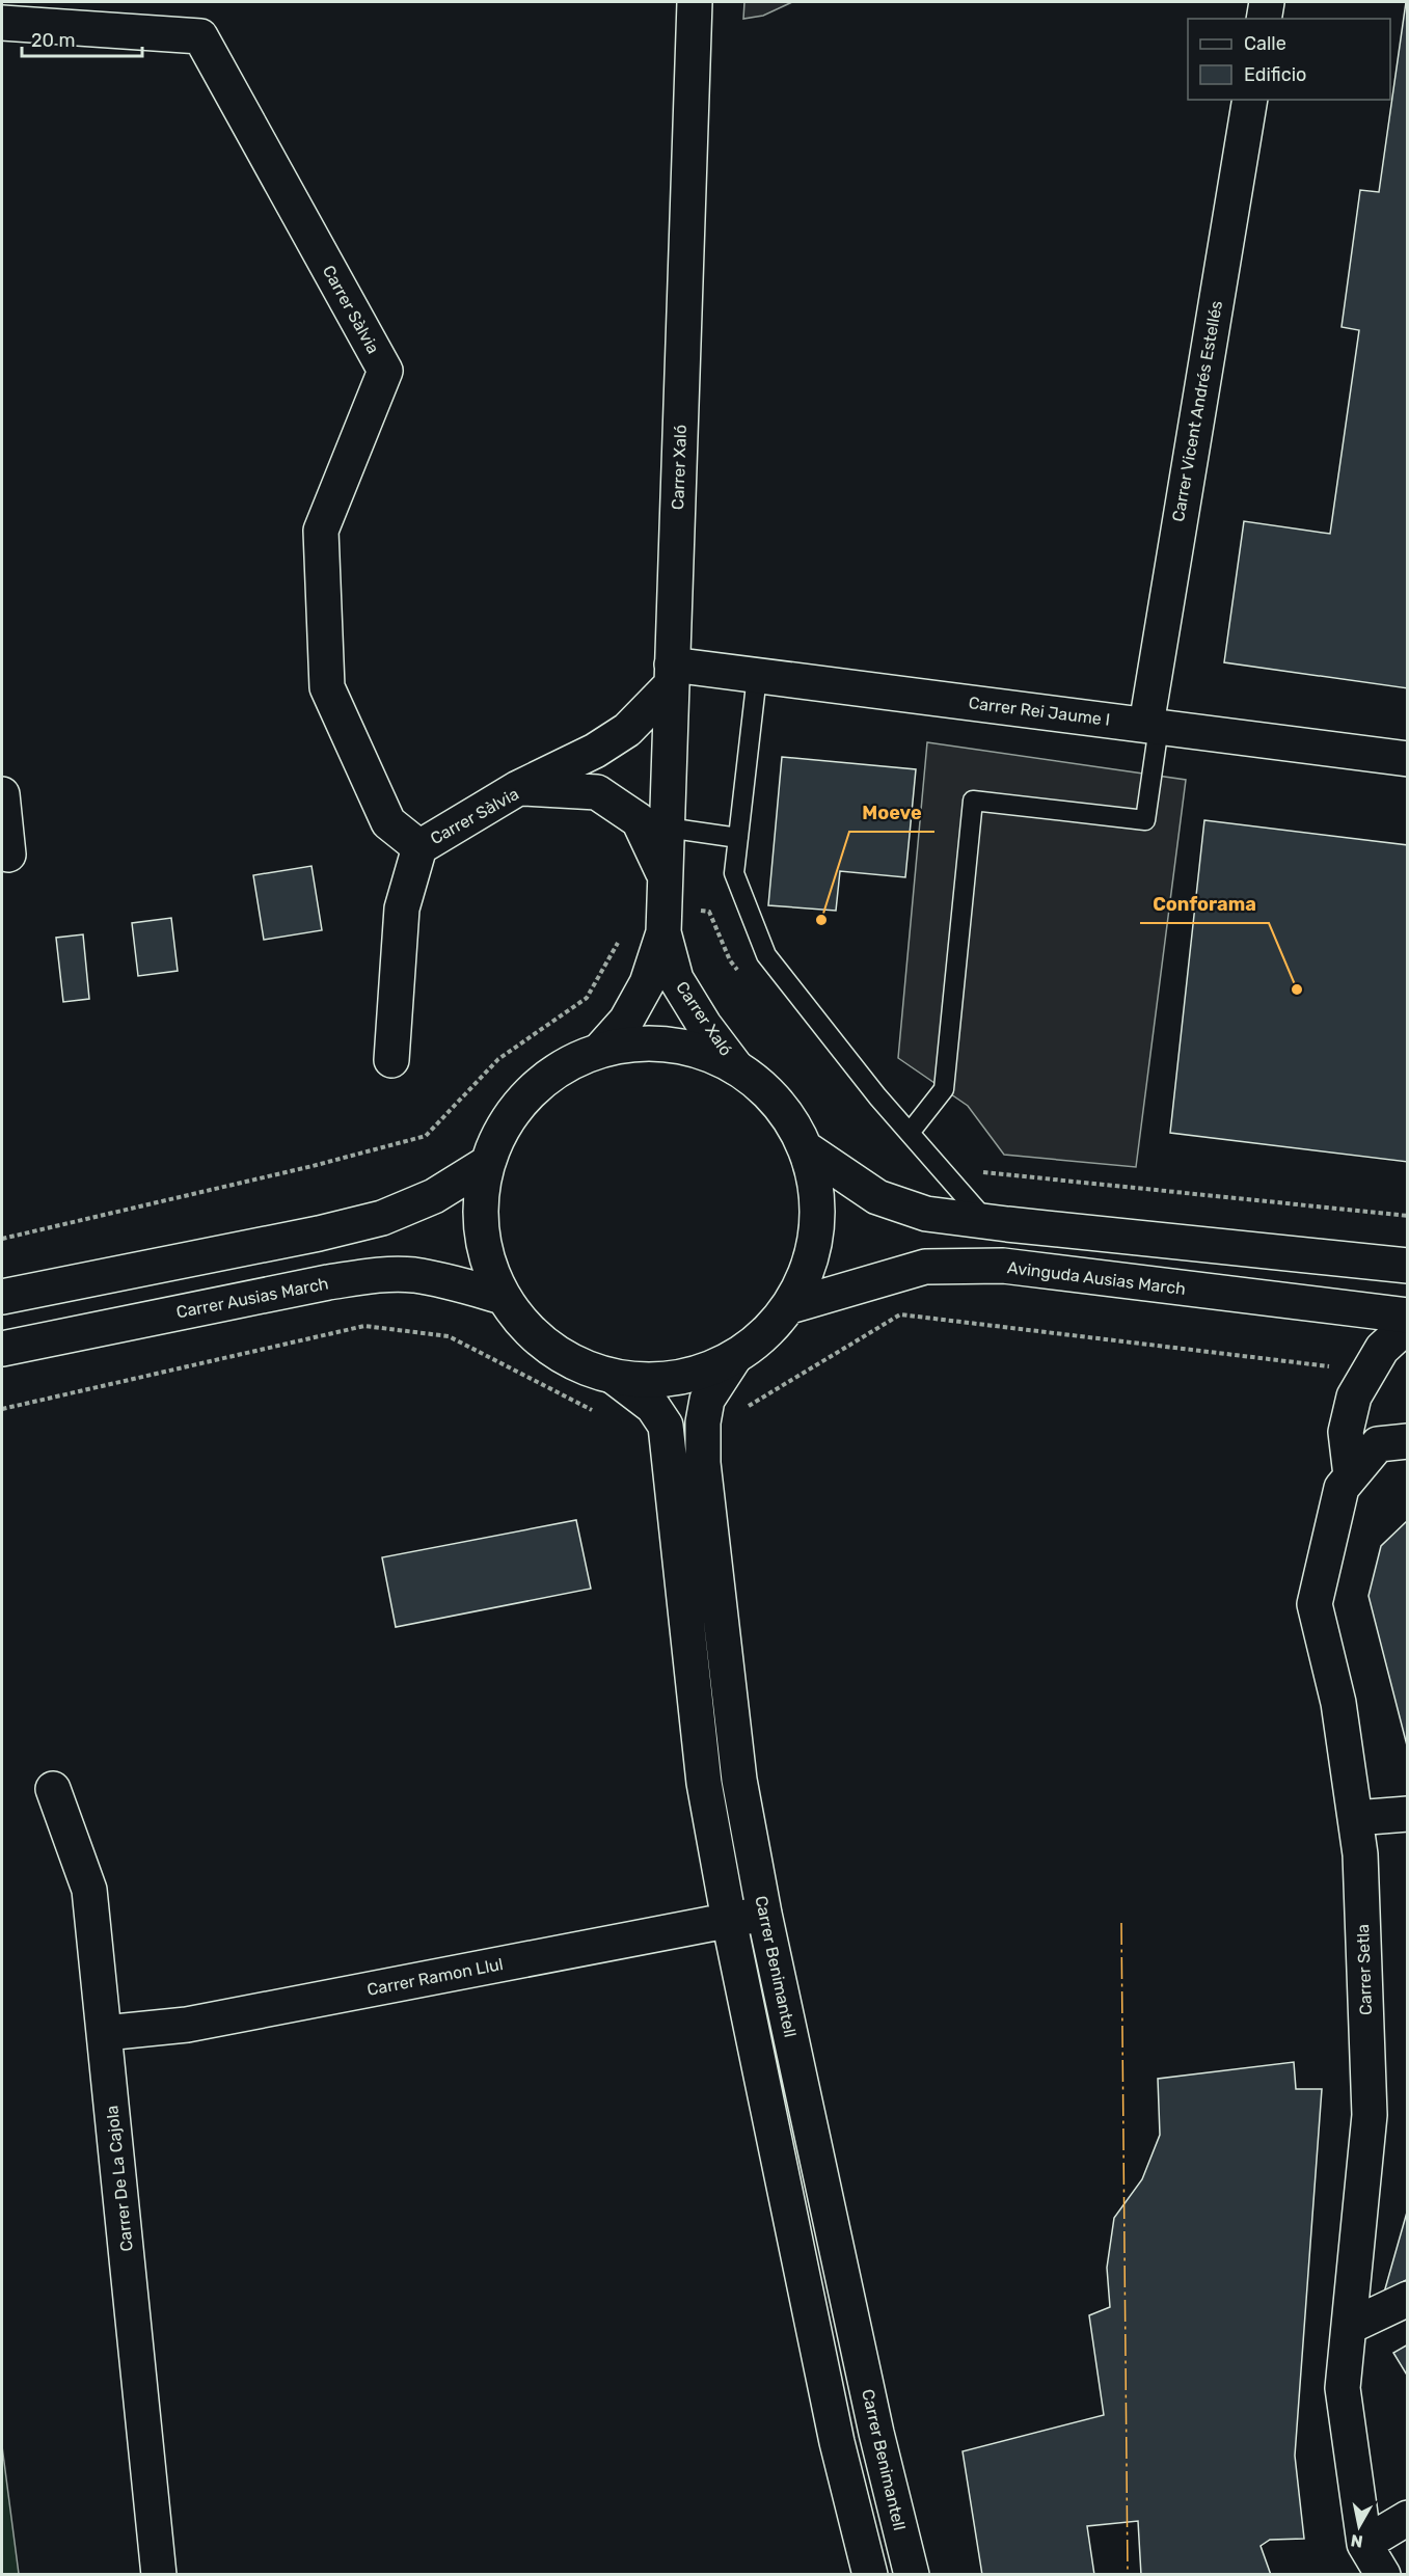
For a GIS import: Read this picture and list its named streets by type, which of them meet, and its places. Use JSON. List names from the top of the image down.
{
  "streets": {
    "street": [
      "Carrer Sàlvia",
      "Carrer Vicent Andrés Estellés",
      "Carrer Xaló",
      "Carrer Rei Jaume I",
      "Avinguda Ausias March",
      "Carrer Ausias March",
      "Carrer Benimantell",
      "Carrer Setla",
      "Carrer Ramon Llul",
      "Carrer De La Cajola"
    ]
  },
  "crossings": [
    ["Carrer Sàlvia", "Carrer Xaló"],
    ["Carrer Vicent Andrés Estellés", "Carrer Rei Jaume I"],
    ["Carrer Xaló", "Carrer Rei Jaume I"],
    ["Carrer Benimantell", "Carrer Ramon Llul"],
    ["Carrer Ramon Llul", "Carrer De La Cajola"]
  ],
  "places": ["Moeve", "Conforama"],
  "legend": ["Calle", "Edificio"],
  "scale_bar": "20 m",
  "north": "bottom"
}
